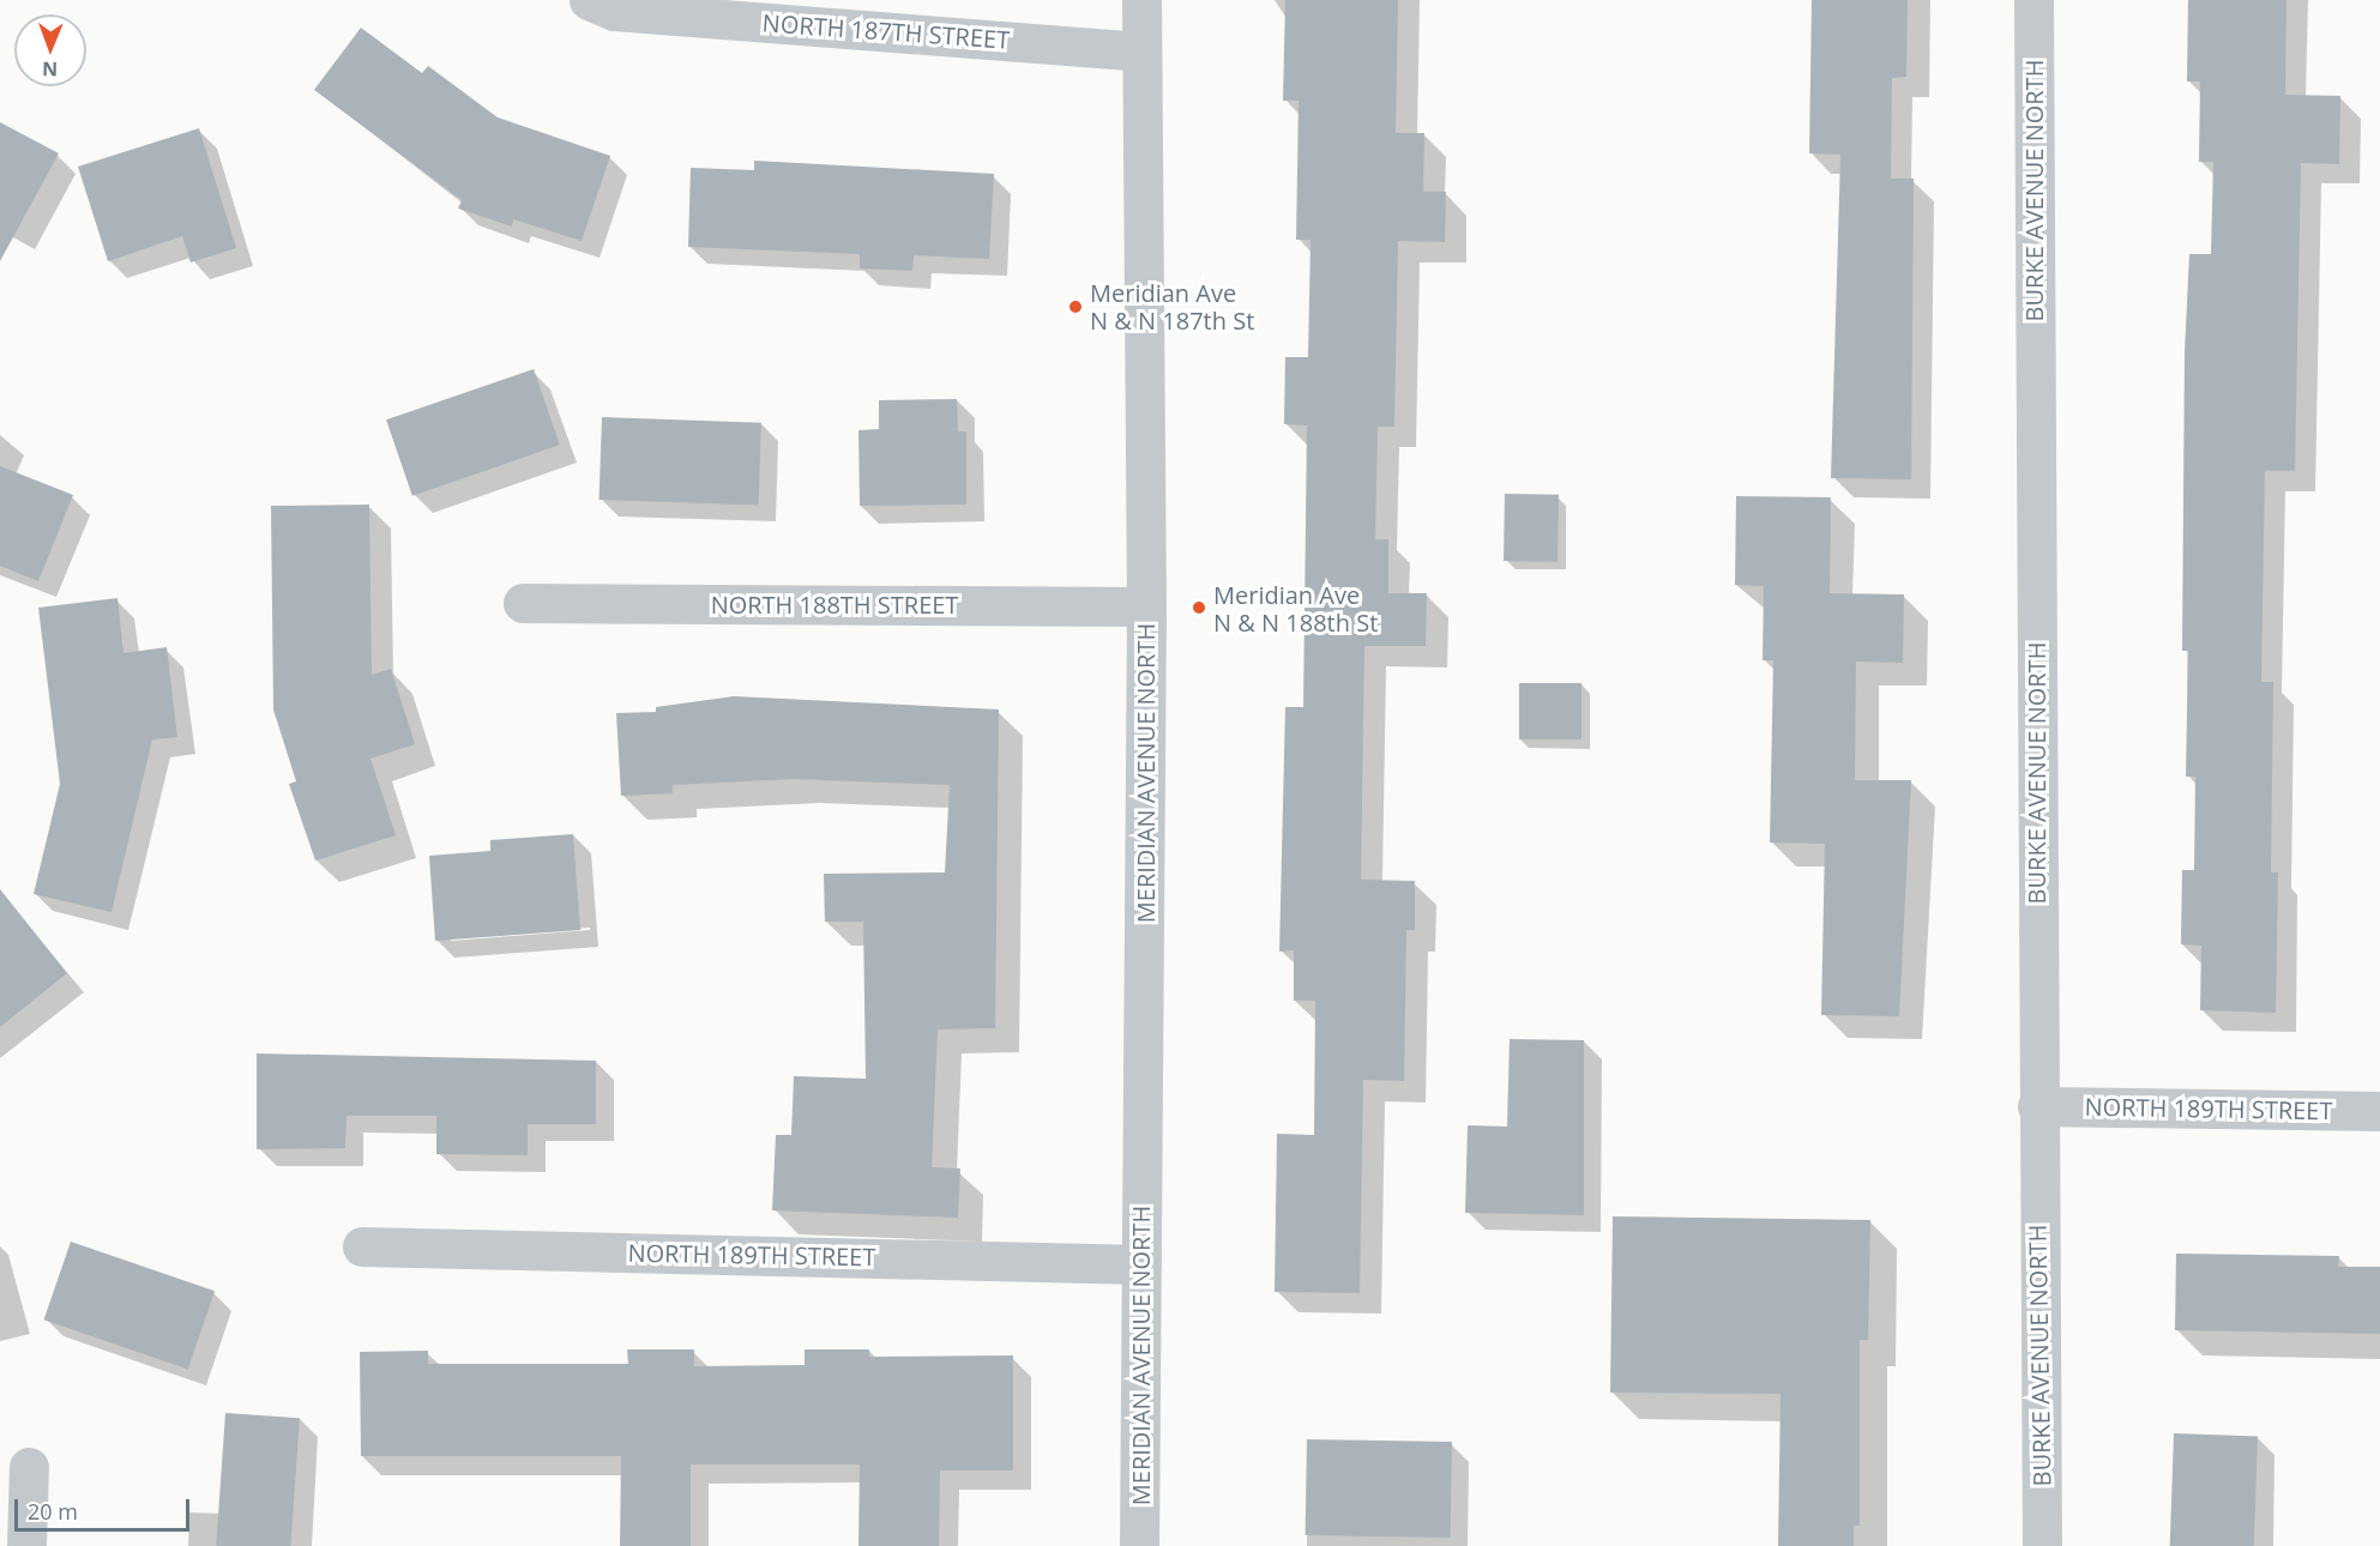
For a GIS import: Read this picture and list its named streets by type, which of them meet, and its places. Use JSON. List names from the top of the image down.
{
  "streets": {
    "street": [
      "NORTH 187TH STREET",
      "BURKE AVENUE NORTH",
      "NORTH 188TH STREET",
      "MERIDIAN AVENUE NORTH",
      "NORTH 189TH STREET"
    ]
  },
  "crossings": [
    ["NORTH 187TH STREET", "MERIDIAN AVENUE NORTH"],
    ["BURKE AVENUE NORTH", "NORTH 189TH STREET"],
    ["NORTH 188TH STREET", "MERIDIAN AVENUE NORTH"],
    ["MERIDIAN AVENUE NORTH", "NORTH 189TH STREET"]
  ],
  "places": ["Meridian Ave N & N 187th St", "Meridian Ave N & N 188th St"],
  "scale_bar": "20 m",
  "north": "bottom"
}
